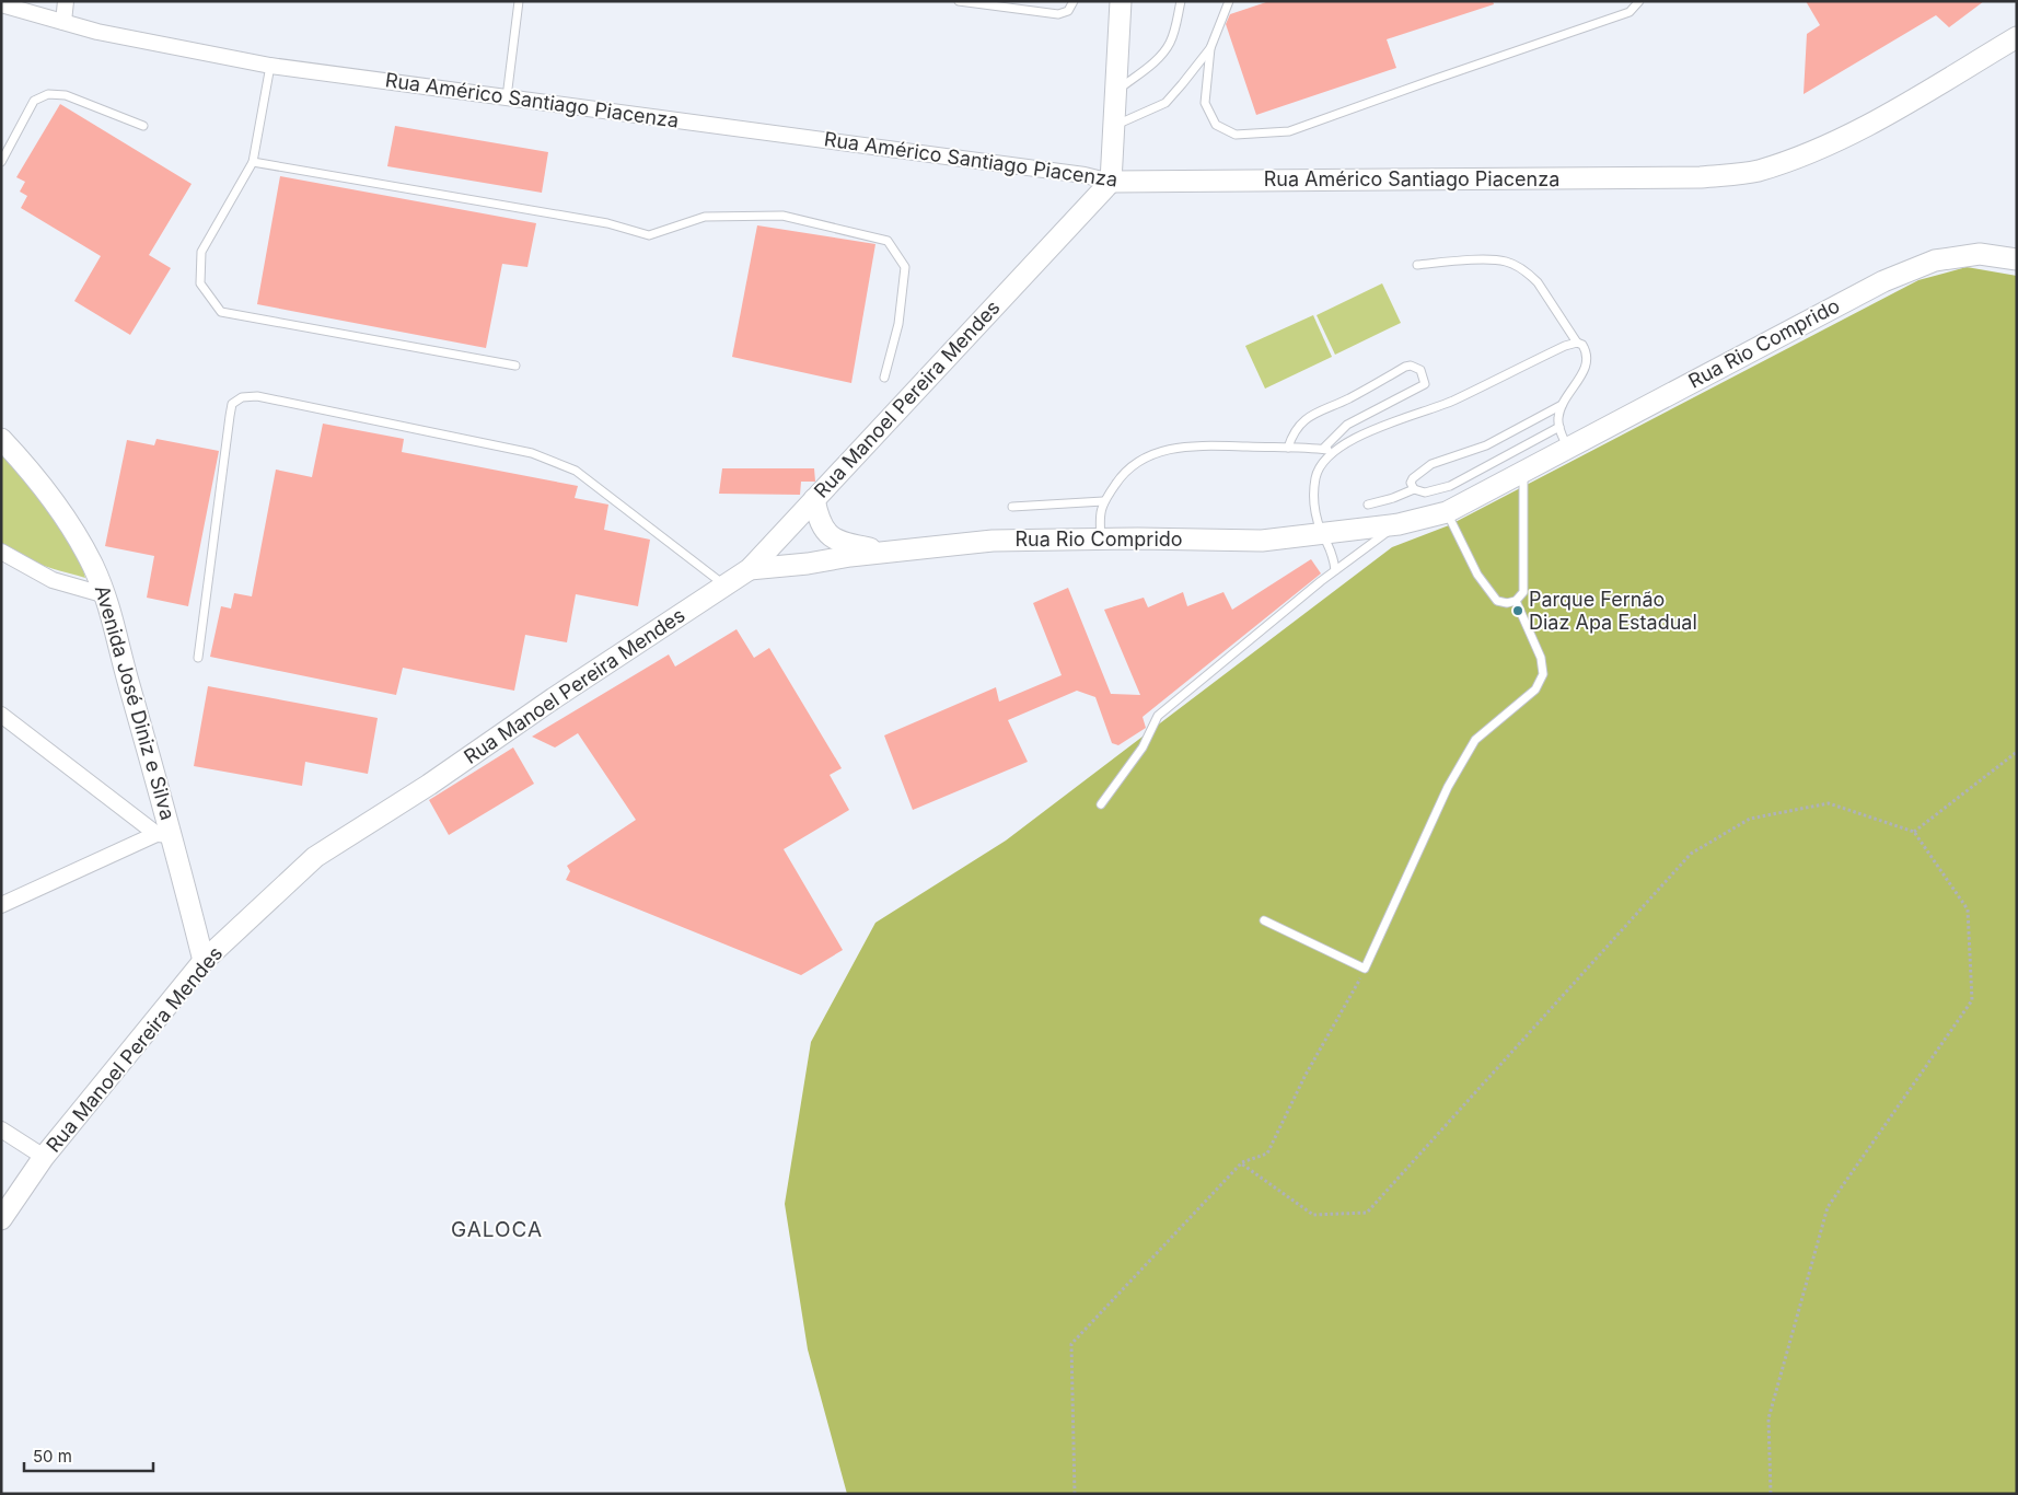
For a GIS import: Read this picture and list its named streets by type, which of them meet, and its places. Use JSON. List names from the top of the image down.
{
  "streets": {
    "street": [
      "Rua Américo Santiago Piacenza",
      "Rua Rio Comprido",
      "Rua Manoel Pereira Mendes",
      "Avenida José Diniz e Silva"
    ]
  },
  "crossings": [
    ["Rua Américo Santiago Piacenza", "Rua Manoel Pereira Mendes"],
    ["Rua Rio Comprido", "Rua Manoel Pereira Mendes"],
    ["Rua Manoel Pereira Mendes", "Avenida José Diniz e Silva"]
  ],
  "districts": ["GALOCA"],
  "places": ["Parque Fernão Diaz Apa Estadual"],
  "scale_bar": "50 m"
}
